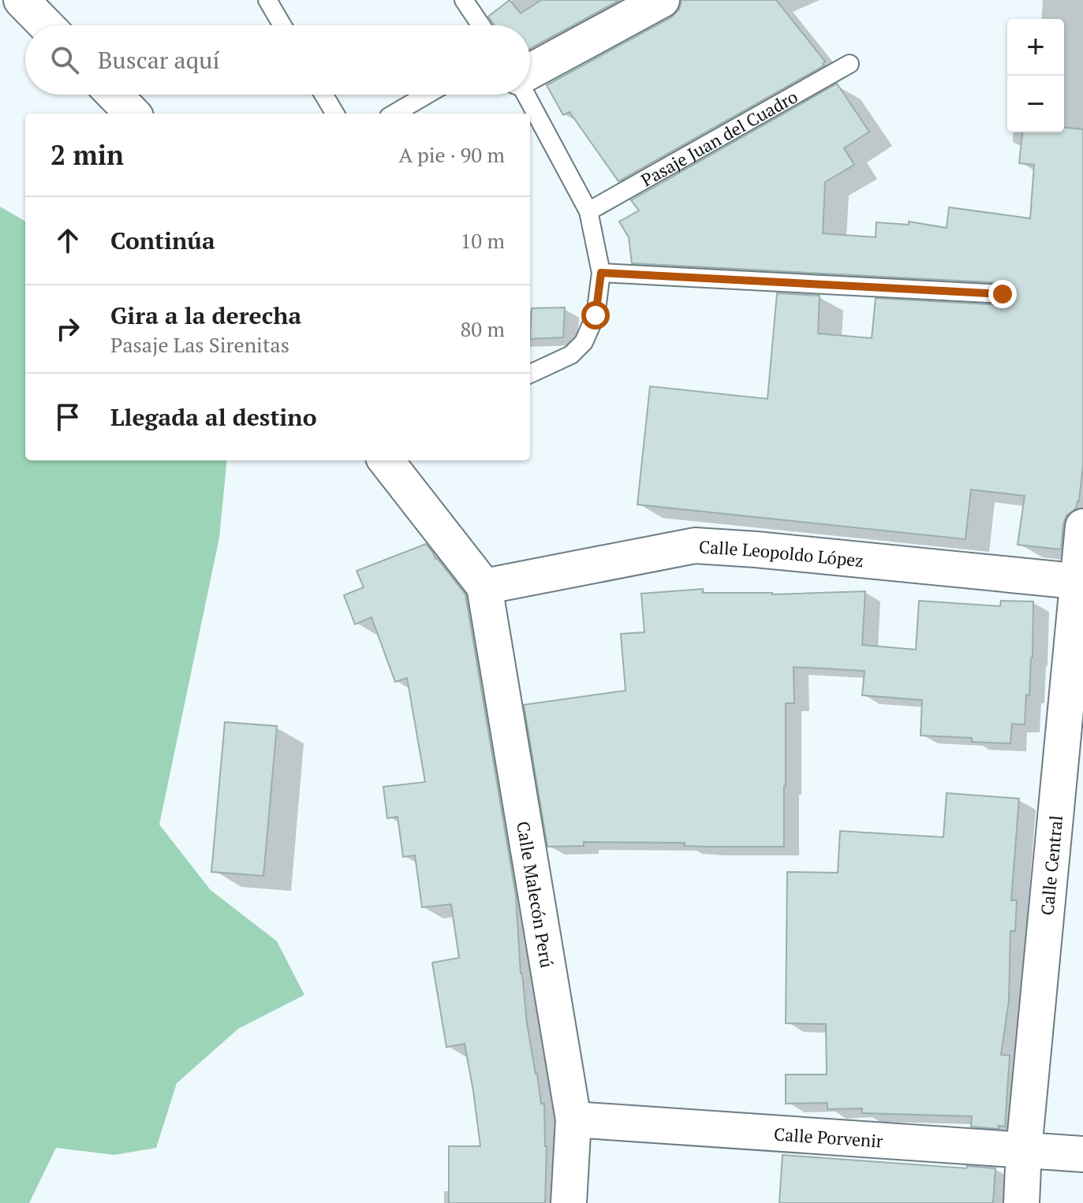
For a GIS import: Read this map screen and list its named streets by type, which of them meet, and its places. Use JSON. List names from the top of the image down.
{
  "streets": {
    "street": [
      "Calle Leopoldo López",
      "Calle Central",
      "Calle Malecón Perú",
      "Calle Porvenir"
    ],
    "lane": ["Pasaje Juan del Cuadro"]
  },
  "crossings": [
    ["Calle Leopoldo López", "Calle Central"],
    ["Calle Leopoldo López", "Calle Malecón Perú"],
    ["Calle Central", "Calle Porvenir"],
    ["Calle Malecón Perú", "Calle Porvenir"]
  ],
  "page": {
    "map_buttons": ["+", "−"],
    "search": "Buscar aquí",
    "heading": ["2 min", "A pie · 90 m"],
    "list": [
      ["Continúa", "10 m"],
      ["Gira a la derecha", "Pasaje Las Sirenitas", "80 m"],
      "Llegada al destino"
    ]
  }
}
